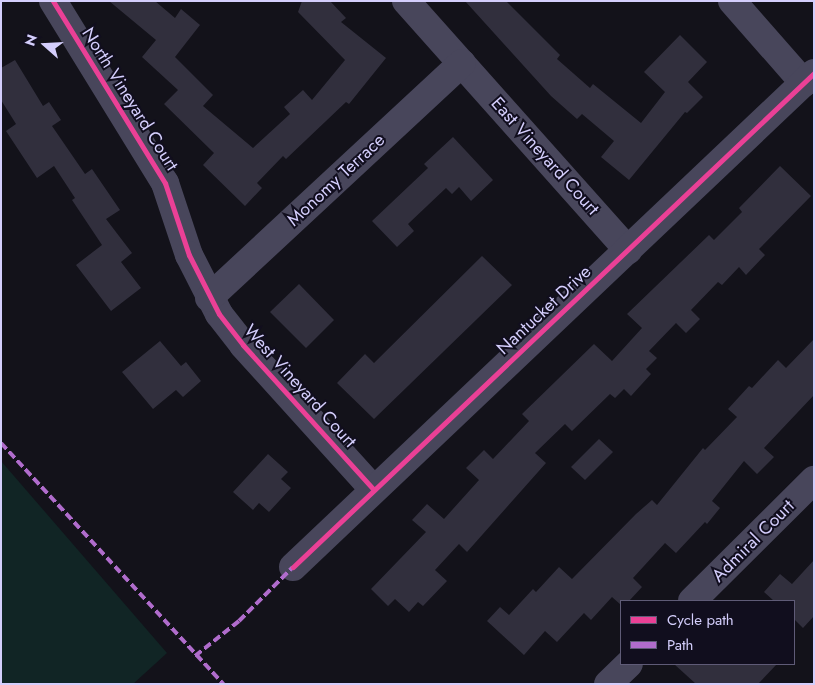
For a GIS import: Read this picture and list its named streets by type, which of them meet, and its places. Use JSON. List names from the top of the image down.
{
  "streets": {
    "street": [
      "North Vineyard Court",
      "East Vineyard Court",
      "Monomy Terrace",
      "Nantucket Drive",
      "West Vineyard Court",
      "Admiral Court"
    ]
  },
  "crossings": [
    ["North Vineyard Court", "Monomy Terrace"],
    ["North Vineyard Court", "West Vineyard Court"],
    ["East Vineyard Court", "Monomy Terrace"],
    ["East Vineyard Court", "Nantucket Drive"],
    ["Monomy Terrace", "West Vineyard Court"],
    ["Nantucket Drive", "West Vineyard Court"]
  ],
  "legend": ["Cycle path", "Path"],
  "north": "left"
}
